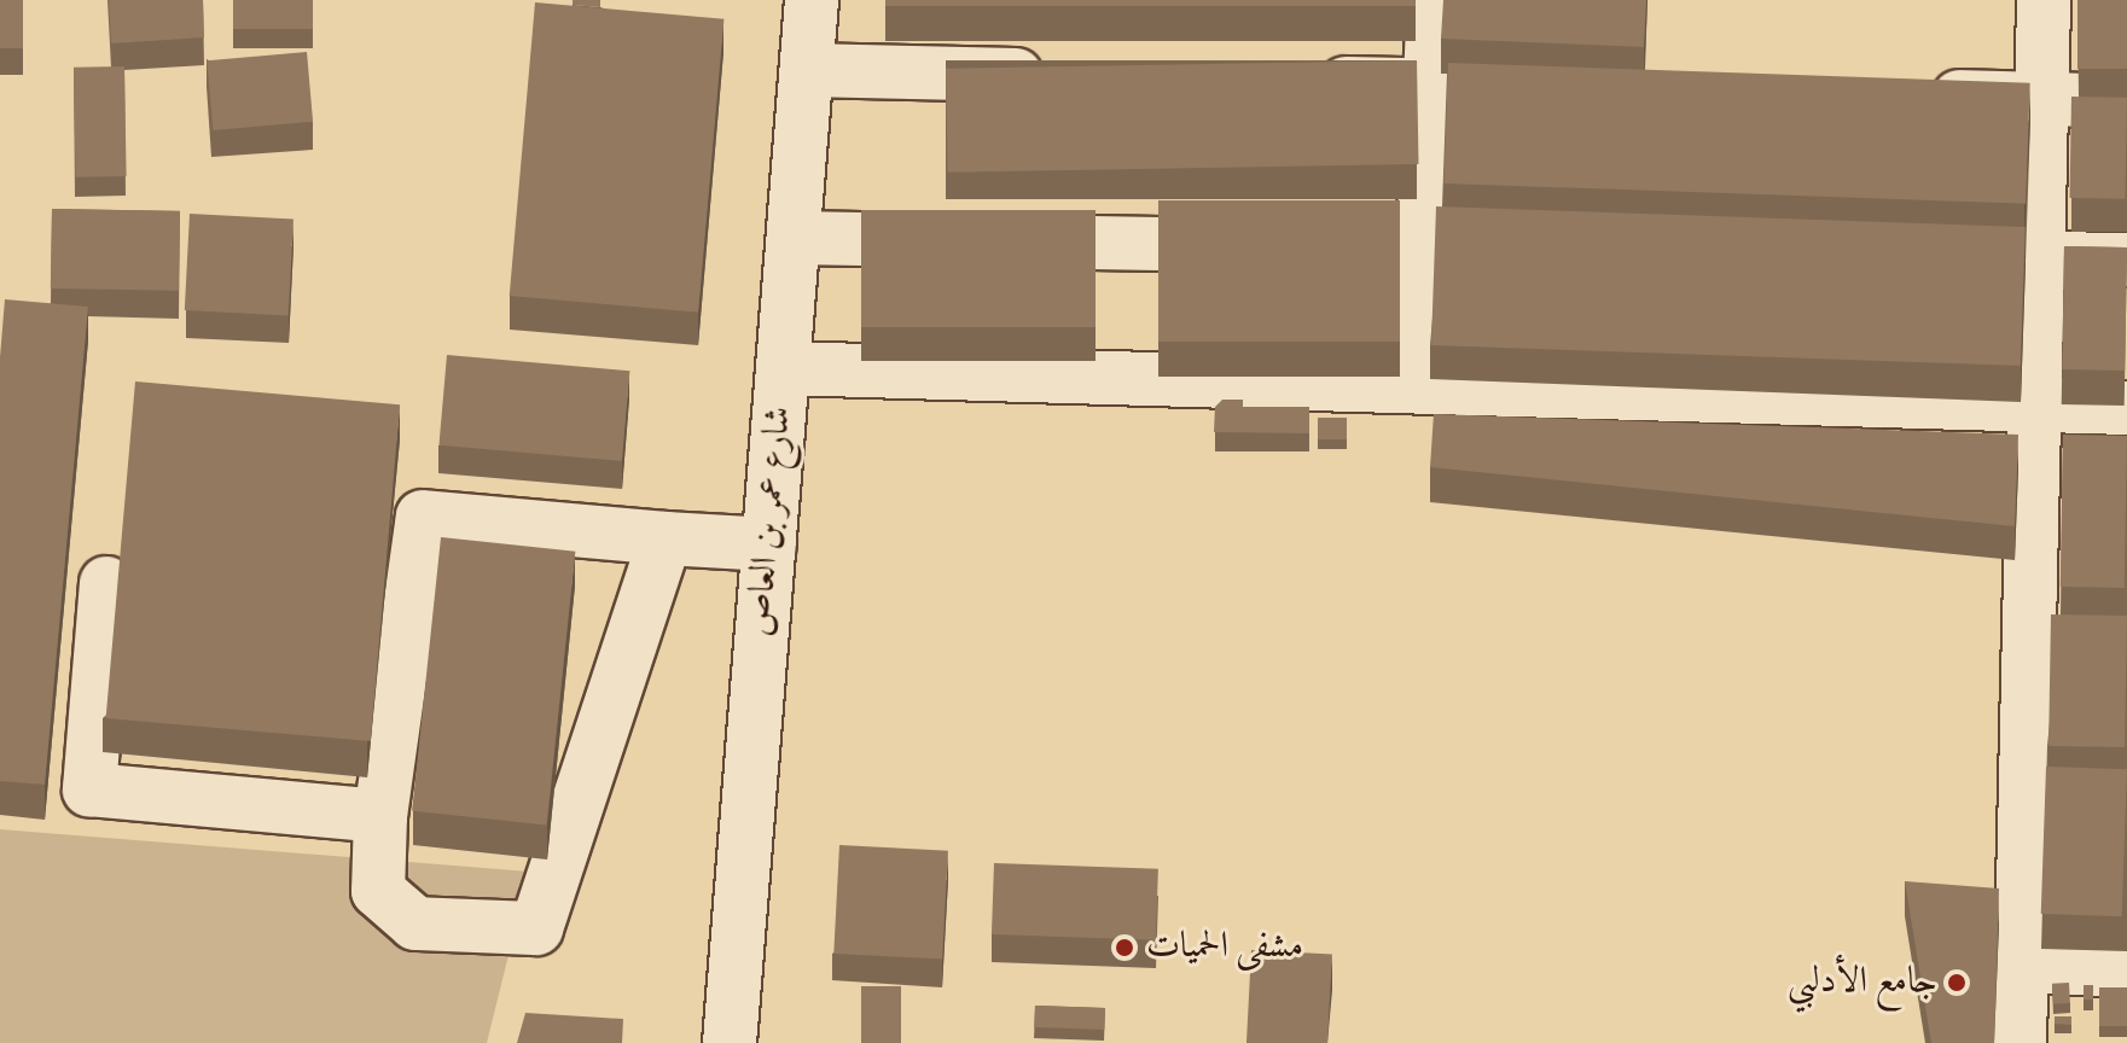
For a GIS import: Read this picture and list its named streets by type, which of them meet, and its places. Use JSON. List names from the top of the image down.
{
  "streets": {
    "street": ["شارع عمر بن العاص"]
  },
  "places": ["مشفى الحميات", "جامع الأدلبي"]
}
